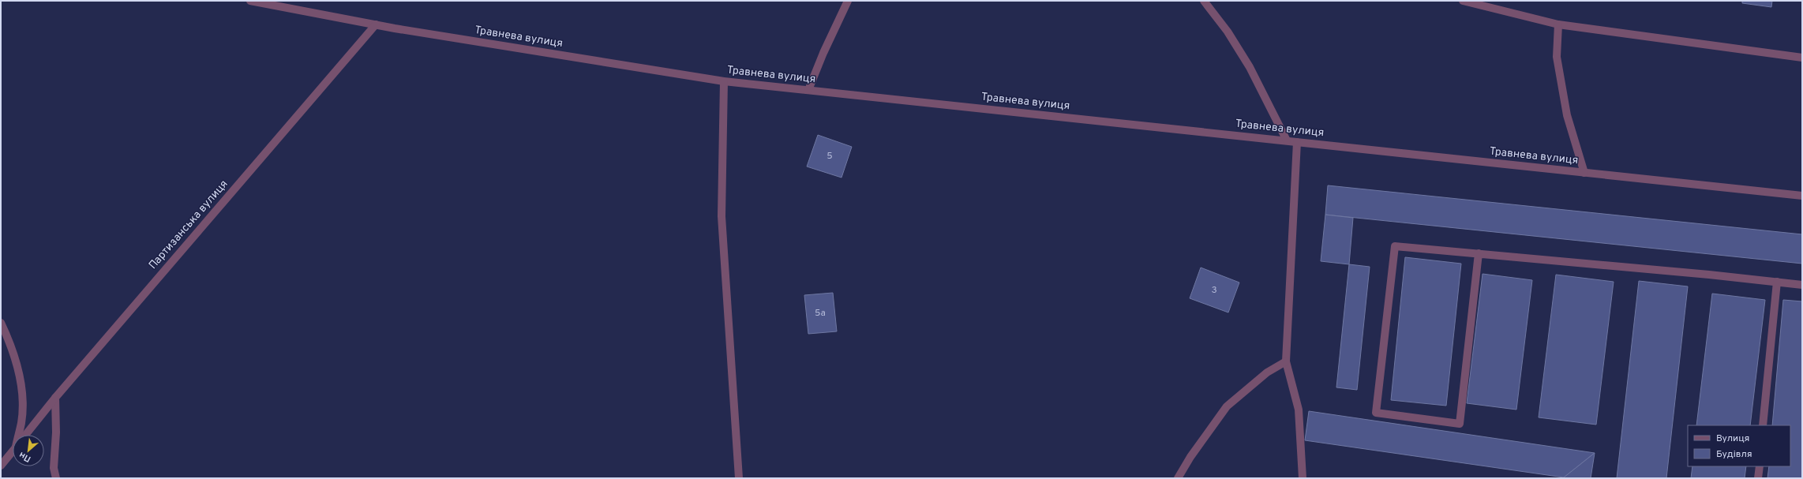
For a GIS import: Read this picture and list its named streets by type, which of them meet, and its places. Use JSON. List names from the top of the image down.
{
  "streets": {
    "street": ["Травнева вулиця", "Партизанська вулиця"]
  },
  "crossings": [
    ["Травнева вулиця", "Партизанська вулиця"]
  ],
  "house_numbers": ["5", "3", "5а"],
  "legend": ["Вулиця", "Будівля"],
  "north": "bottom left"
}
